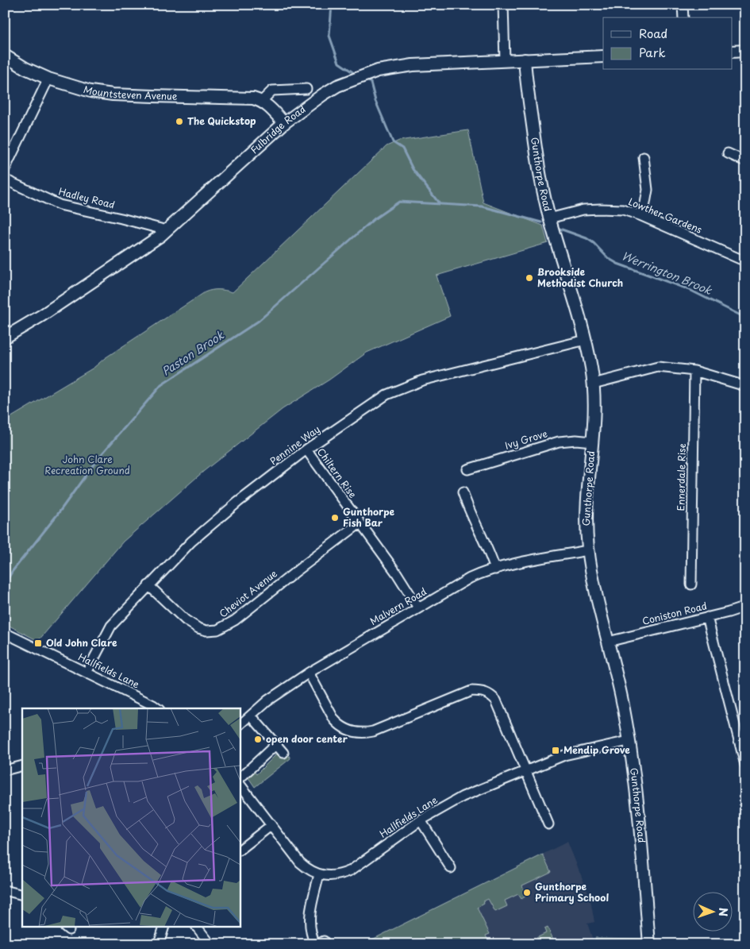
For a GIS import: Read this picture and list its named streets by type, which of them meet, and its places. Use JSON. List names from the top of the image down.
{
  "streets": {
    "street": [
      "Mountsteven Avenue",
      "Fulbridge Road",
      "Gunthorpe Road",
      "Hadley Road",
      "Lowther Gardens",
      "Ivy Grove",
      "Pennine Way",
      "Chiltern Rise",
      "Ennerdale Rise",
      "Cheviot Avenue",
      "Malvern Road",
      "Coniston Road",
      "Hallfields Lane"
    ]
  },
  "crossings": [
    ["Fulbridge Road", "Gunthorpe Road"],
    ["Fulbridge Road", "Hadley Road"],
    ["Gunthorpe Road", "Lowther Gardens"],
    ["Gunthorpe Road", "Ivy Grove"],
    ["Gunthorpe Road", "Pennine Way"],
    ["Gunthorpe Road", "Malvern Road"],
    ["Gunthorpe Road", "Coniston Road"],
    ["Gunthorpe Road", "Hallfields Lane"],
    ["Pennine Way", "Chiltern Rise"],
    ["Pennine Way", "Cheviot Avenue"],
    ["Pennine Way", "Hallfields Lane"],
    ["Chiltern Rise", "Cheviot Avenue"],
    ["Chiltern Rise", "Malvern Road"]
  ],
  "water": ["Werrington Brook", "Paston Brook"],
  "parks": ["John Clare Recreation Ground"],
  "places": {
    "other": [
      "The Quickstop",
      "Brookside Methodist Church",
      "Gunthorpe Fish Bar",
      "open door center",
      "Gunthorpe Primary School"
    ],
    "transit": ["Old John Clare", "Mendip Grove"]
  },
  "legend": ["Road", "Park"],
  "north": "right"
}
